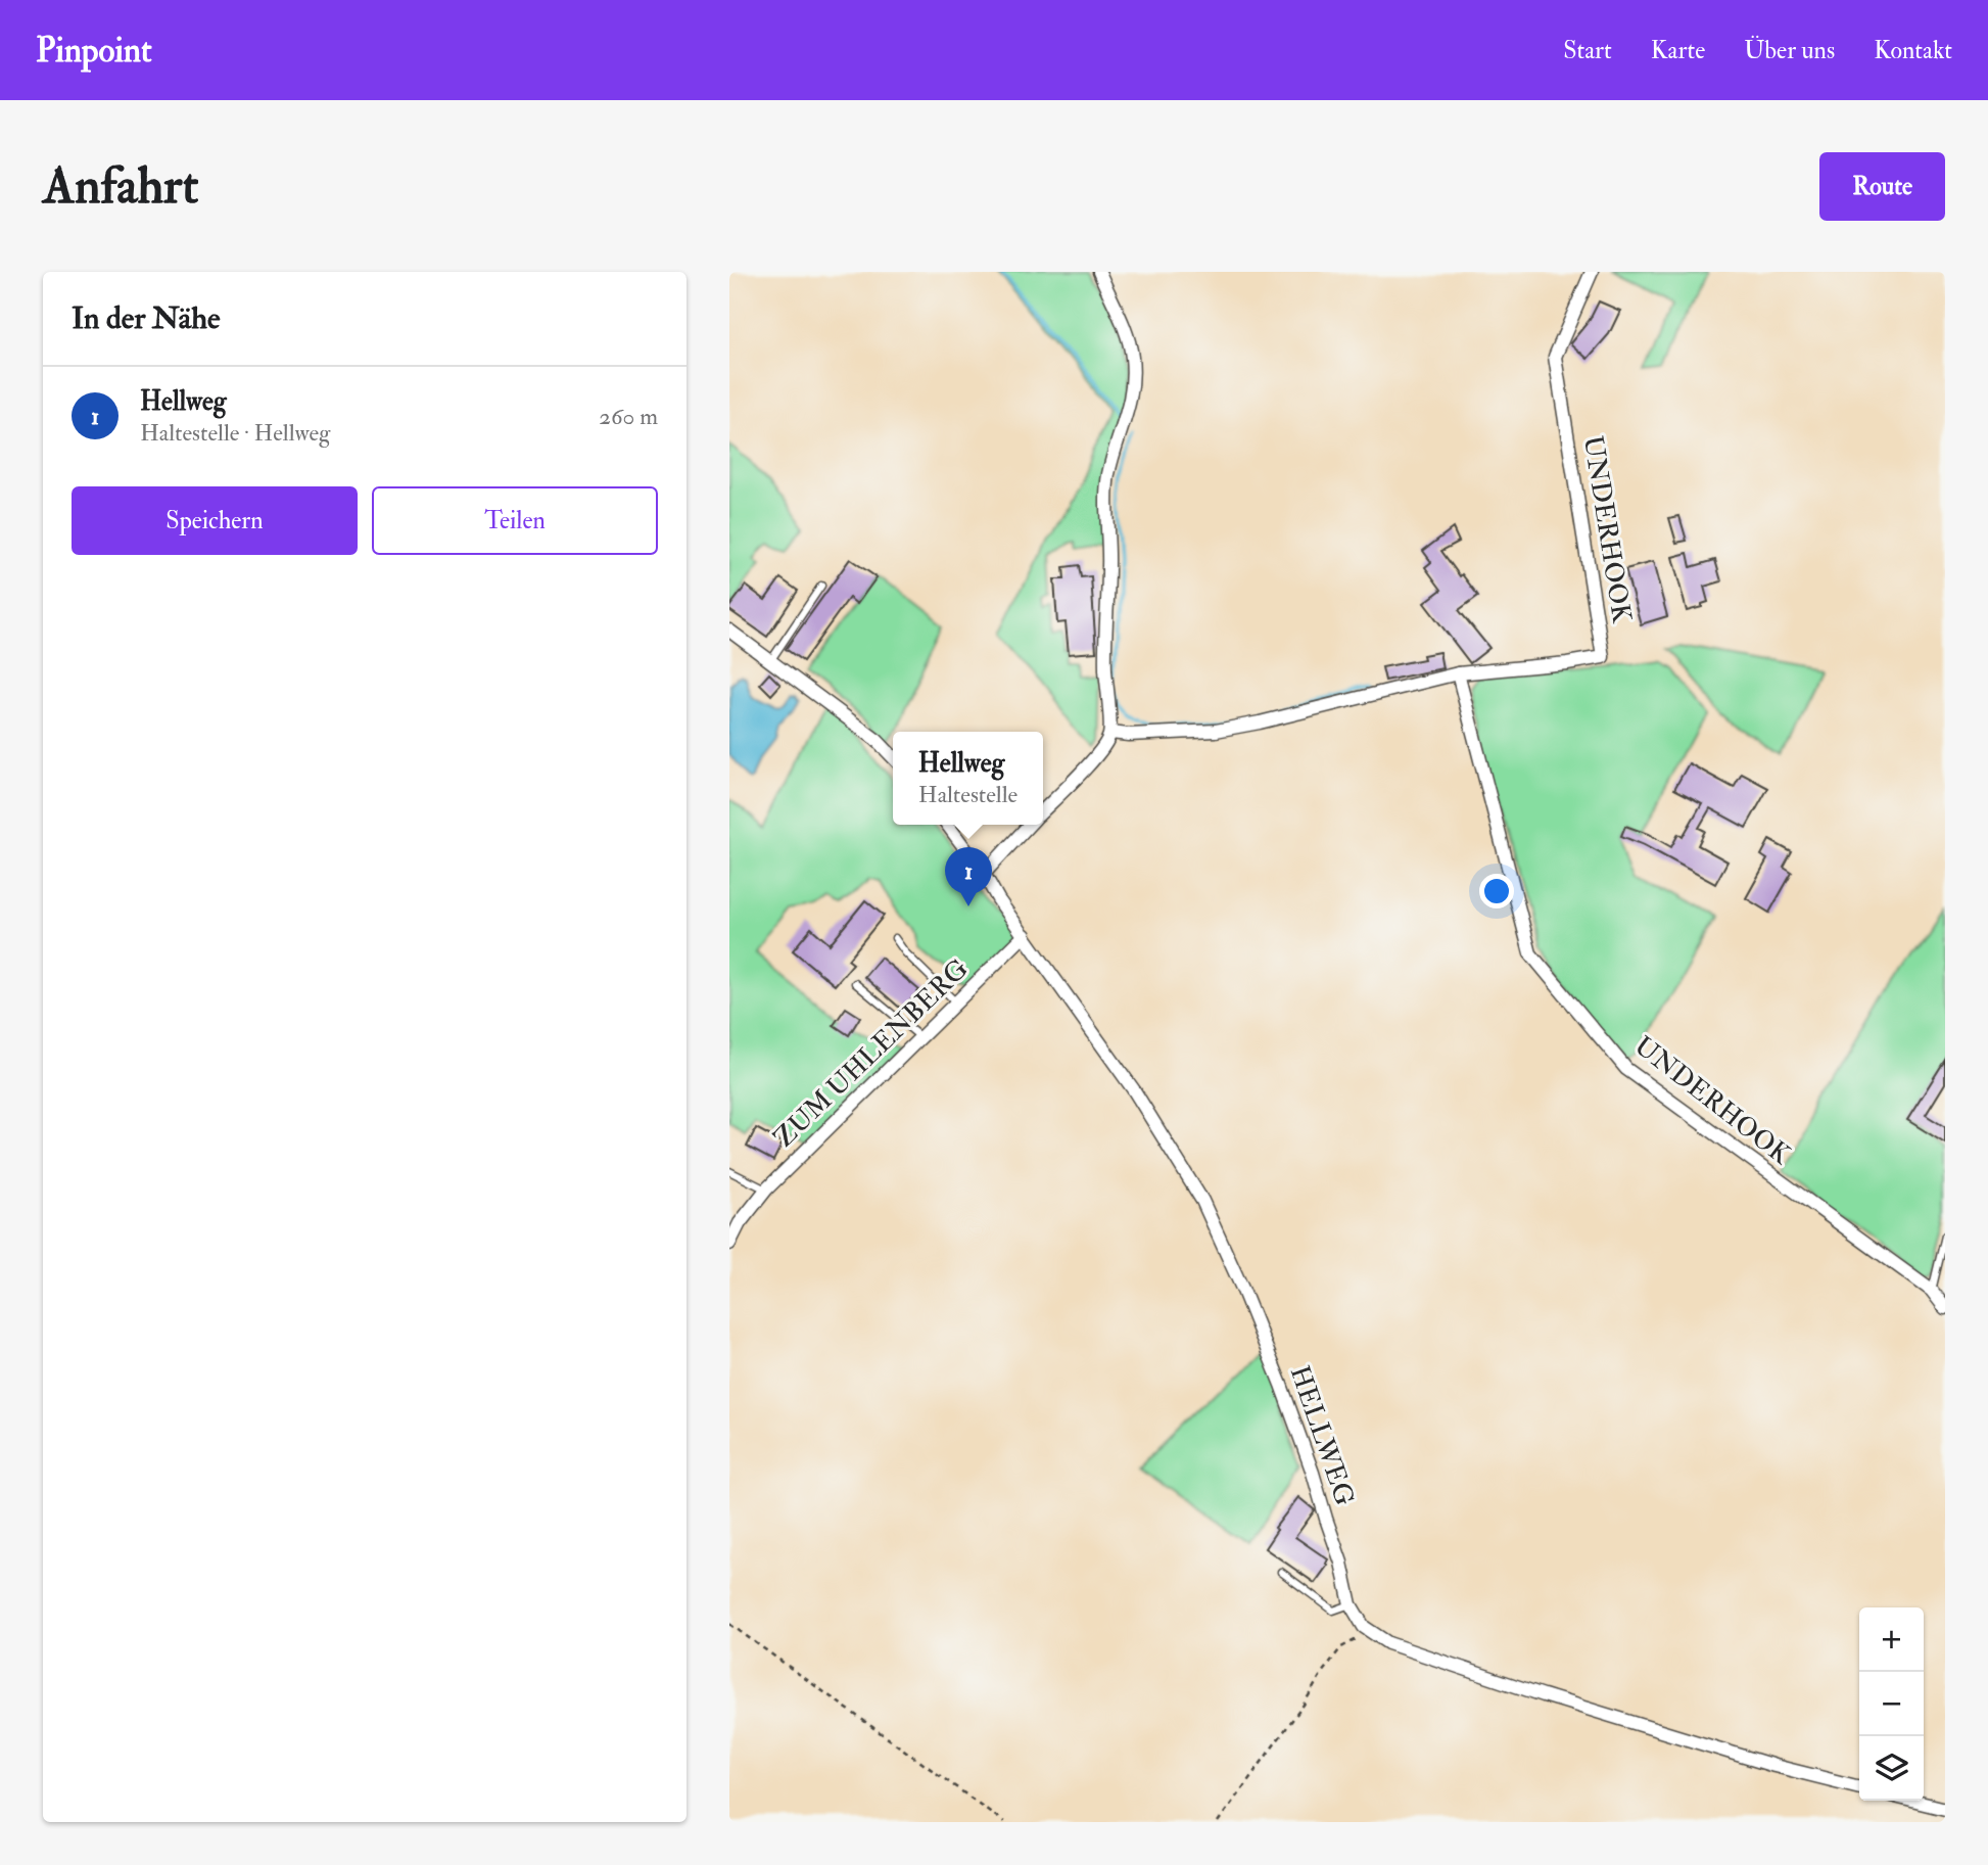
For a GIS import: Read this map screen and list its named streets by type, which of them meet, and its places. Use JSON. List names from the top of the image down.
{
  "streets": {
    "street": ["UNDERHOOK", "ZUM UHLENBERG", "HELLWEG"]
  },
  "crossings": [
    ["ZUM UHLENBERG", "HELLWEG"]
  ],
  "page": {
    "header": "Pinpoint",
    "nav": [
      "Start",
      "Karte",
      "Über uns",
      "Kontakt"
    ],
    "buttons": [
      "Route",
      ["Speichern", "Teilen"]
    ],
    "title": "Anfahrt",
    "heading": "In der Nähe",
    "list": [
      {
        "mark": "1",
        "name": "Hellweg",
        "note": "Haltestelle · Hellweg",
        "value": "260 m"
      }
    ],
    "popup": ["Hellweg", "Haltestelle"],
    "pins": "1",
    "map_buttons": ["+", "−"]
  }
}
